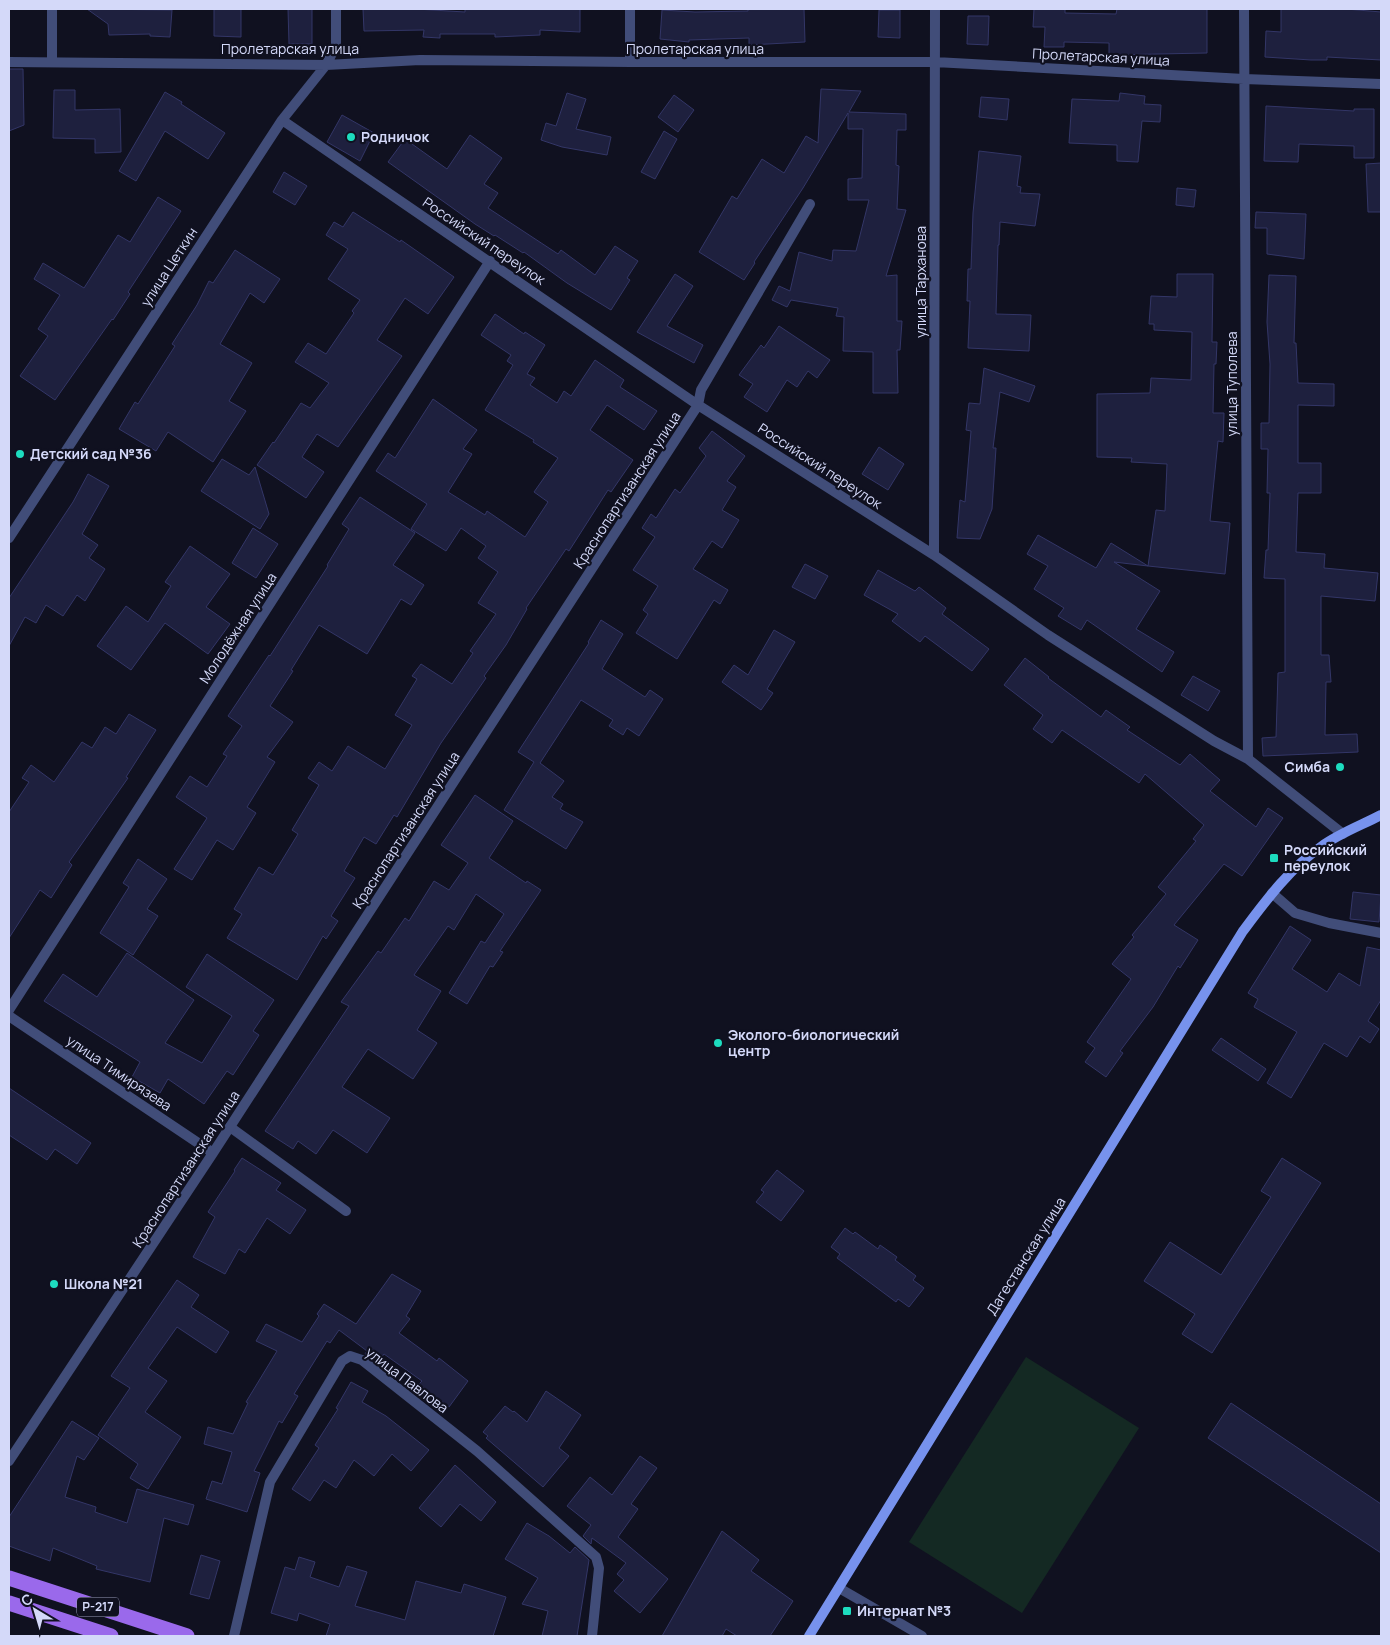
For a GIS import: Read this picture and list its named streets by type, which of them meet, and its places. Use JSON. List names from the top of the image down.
{
  "streets": {
    "main road": ["Р-217"],
    "street": [
      "Пролетарская улица",
      "Российский переулок",
      "улица Цеткин",
      "улица Тарханова",
      "улица Туполева",
      "Краснопартизанская улица",
      "Молодёжная улица",
      "улица Тимирязева",
      "Дагестанская улица",
      "улица Павлова"
    ]
  },
  "crossings": [
    ["Пролетарская улица", "улица Цеткин"],
    ["Пролетарская улица", "улица Тарханова"],
    ["Пролетарская улица", "улица Туполева"],
    ["Российский переулок", "улица Цеткин"],
    ["Российский переулок", "улица Тарханова"],
    ["Российский переулок", "улица Туполева"],
    ["Российский переулок", "Краснопартизанская улица"],
    ["Российский переулок", "Молодёжная улица"],
    ["Российский переулок", "Дагестанская улица"],
    ["Краснопартизанская улица", "улица Тимирязева"]
  ],
  "places": {
    "other": [
      "Родничок",
      "Детский сад №36",
      "Симба",
      "Эколого-биологический центр",
      "Школа №21"
    ],
    "transit": ["Российский переулок", "Интернат №3"]
  },
  "north": "top left"
}
